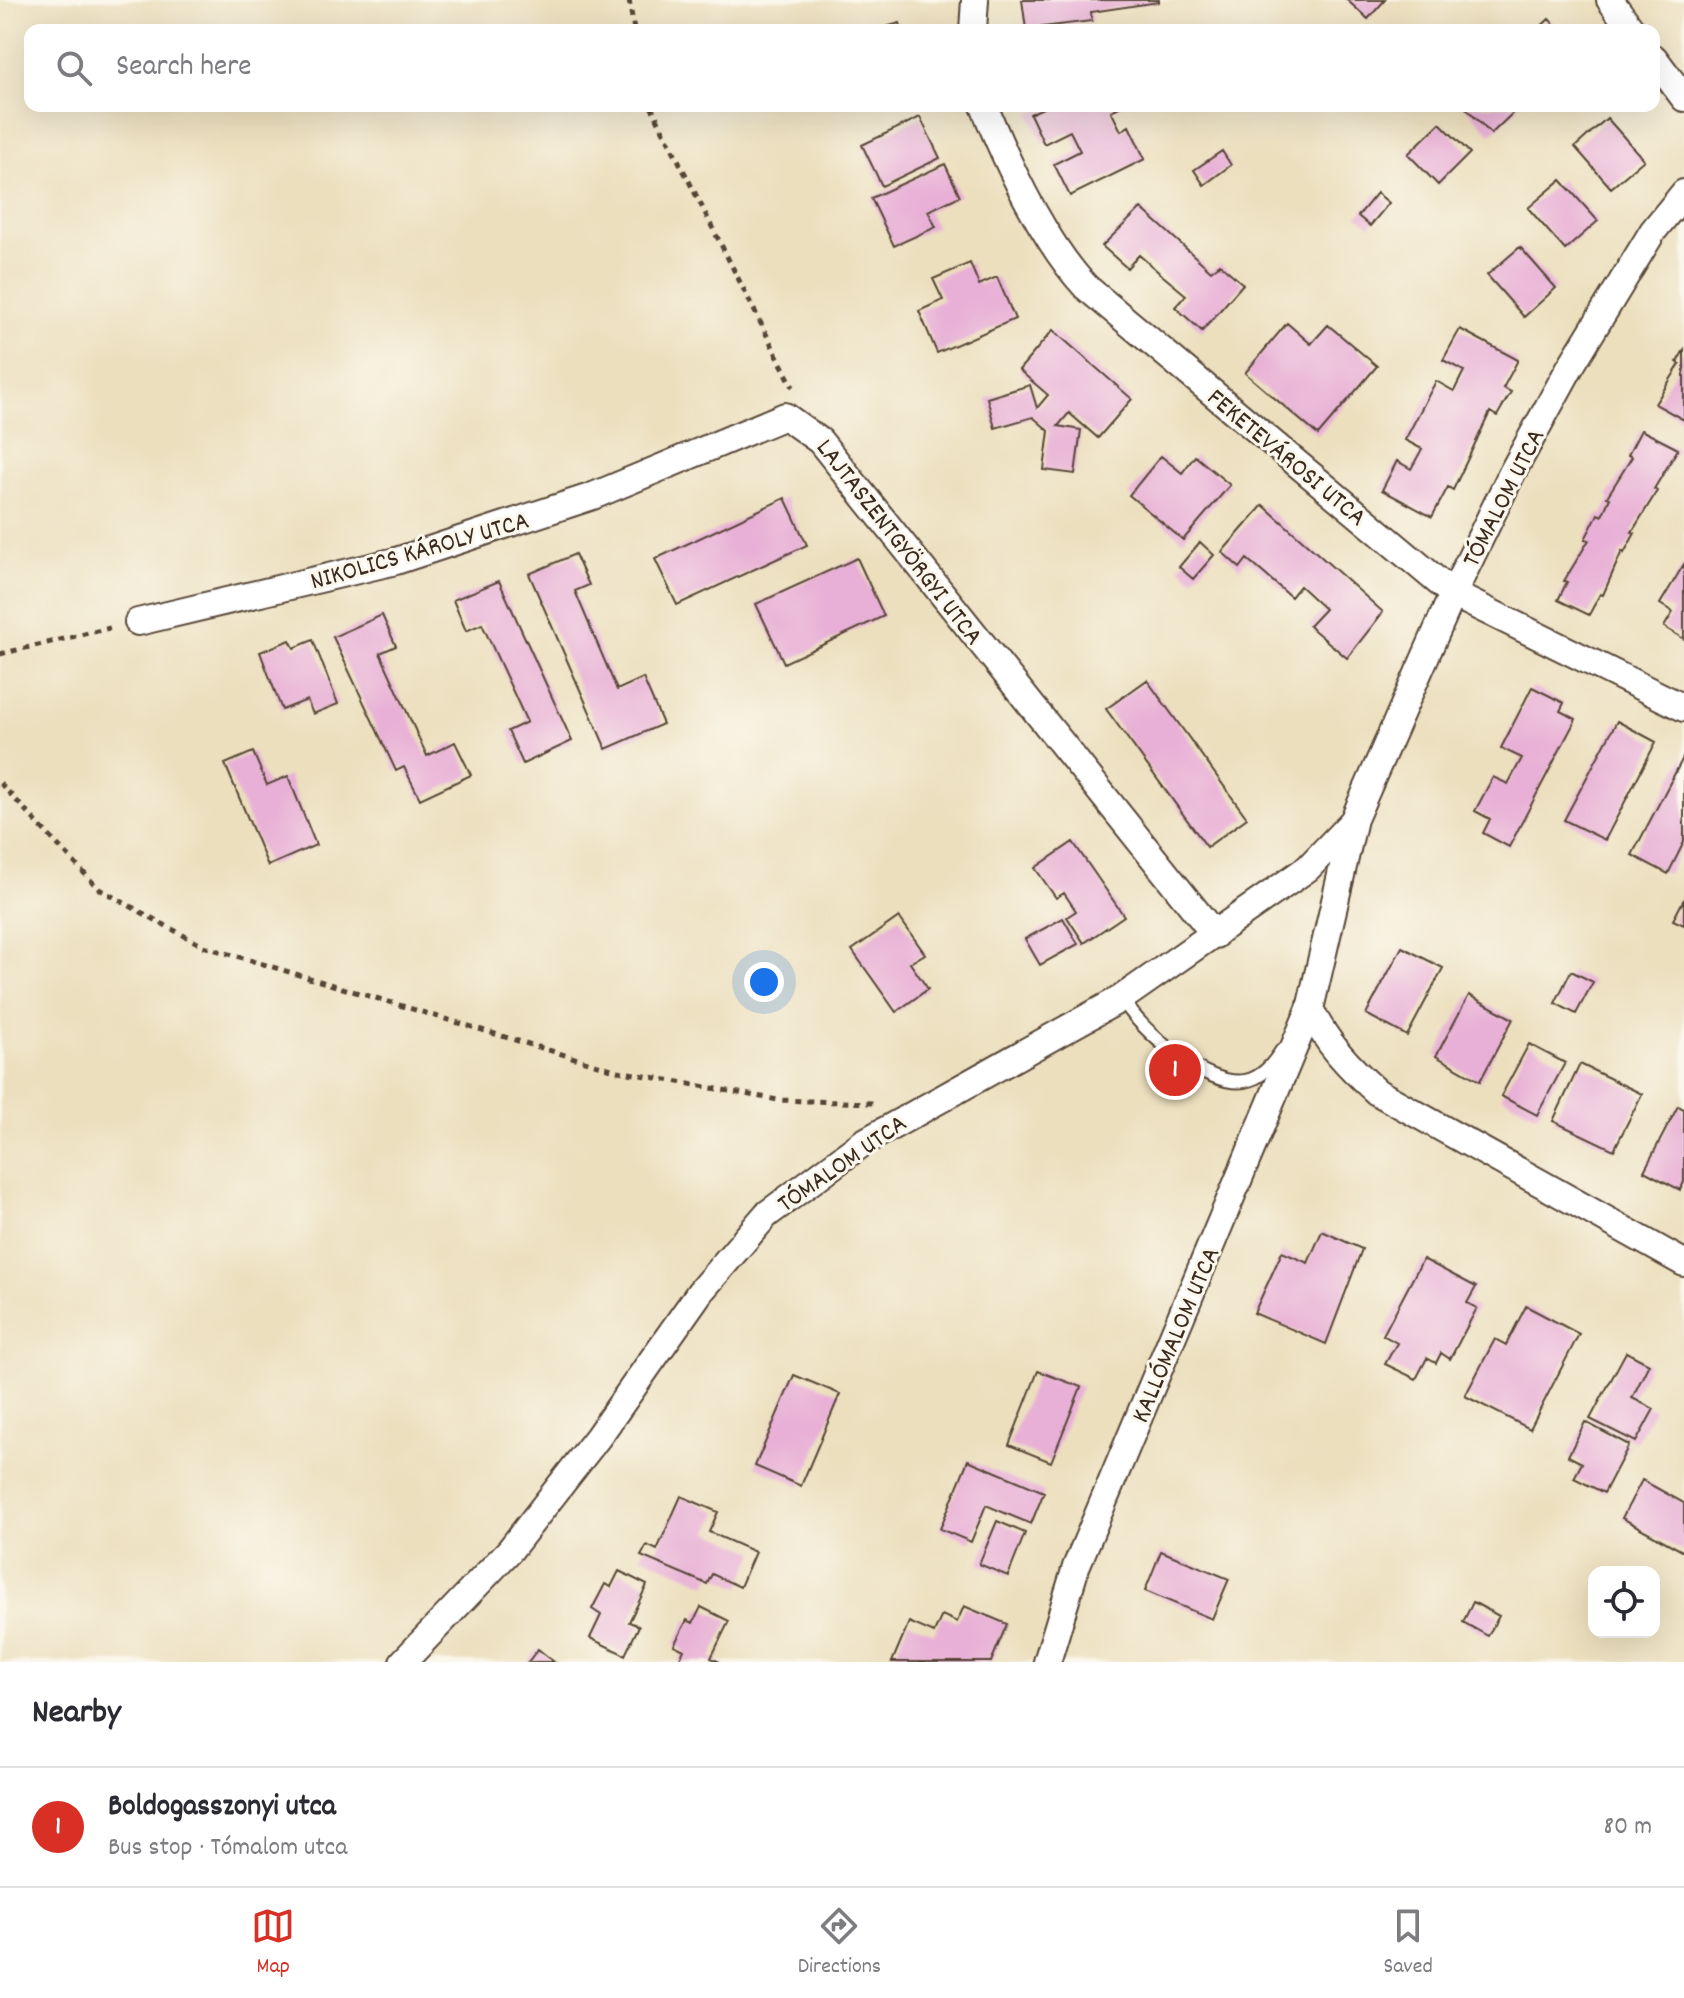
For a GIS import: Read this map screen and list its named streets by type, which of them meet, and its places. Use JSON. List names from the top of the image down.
{
  "streets": {
    "street": [
      "FEKETEVÁROSI UTCA",
      "TÓMALOM UTCA",
      "LAJTASZENTGYÖRGYI UTCA",
      "NIKOLICS KÁROLY UTCA",
      "KALLÓMALOM UTCA"
    ]
  },
  "crossings": [
    ["FEKETEVÁROSI UTCA", "TÓMALOM UTCA"],
    ["TÓMALOM UTCA", "LAJTASZENTGYÖRGYI UTCA"],
    ["TÓMALOM UTCA", "KALLÓMALOM UTCA"],
    ["LAJTASZENTGYÖRGYI UTCA", "NIKOLICS KÁROLY UTCA"]
  ],
  "page": {
    "search": "Search here",
    "pins": "1",
    "heading": "Nearby",
    "list": [
      {
        "mark": "1",
        "name": "Boldogasszonyi utca",
        "note": "Bus stop · Tómalom utca",
        "value": "80 m"
      }
    ],
    "nav": ["Map", "Directions", "Saved"]
  }
}
